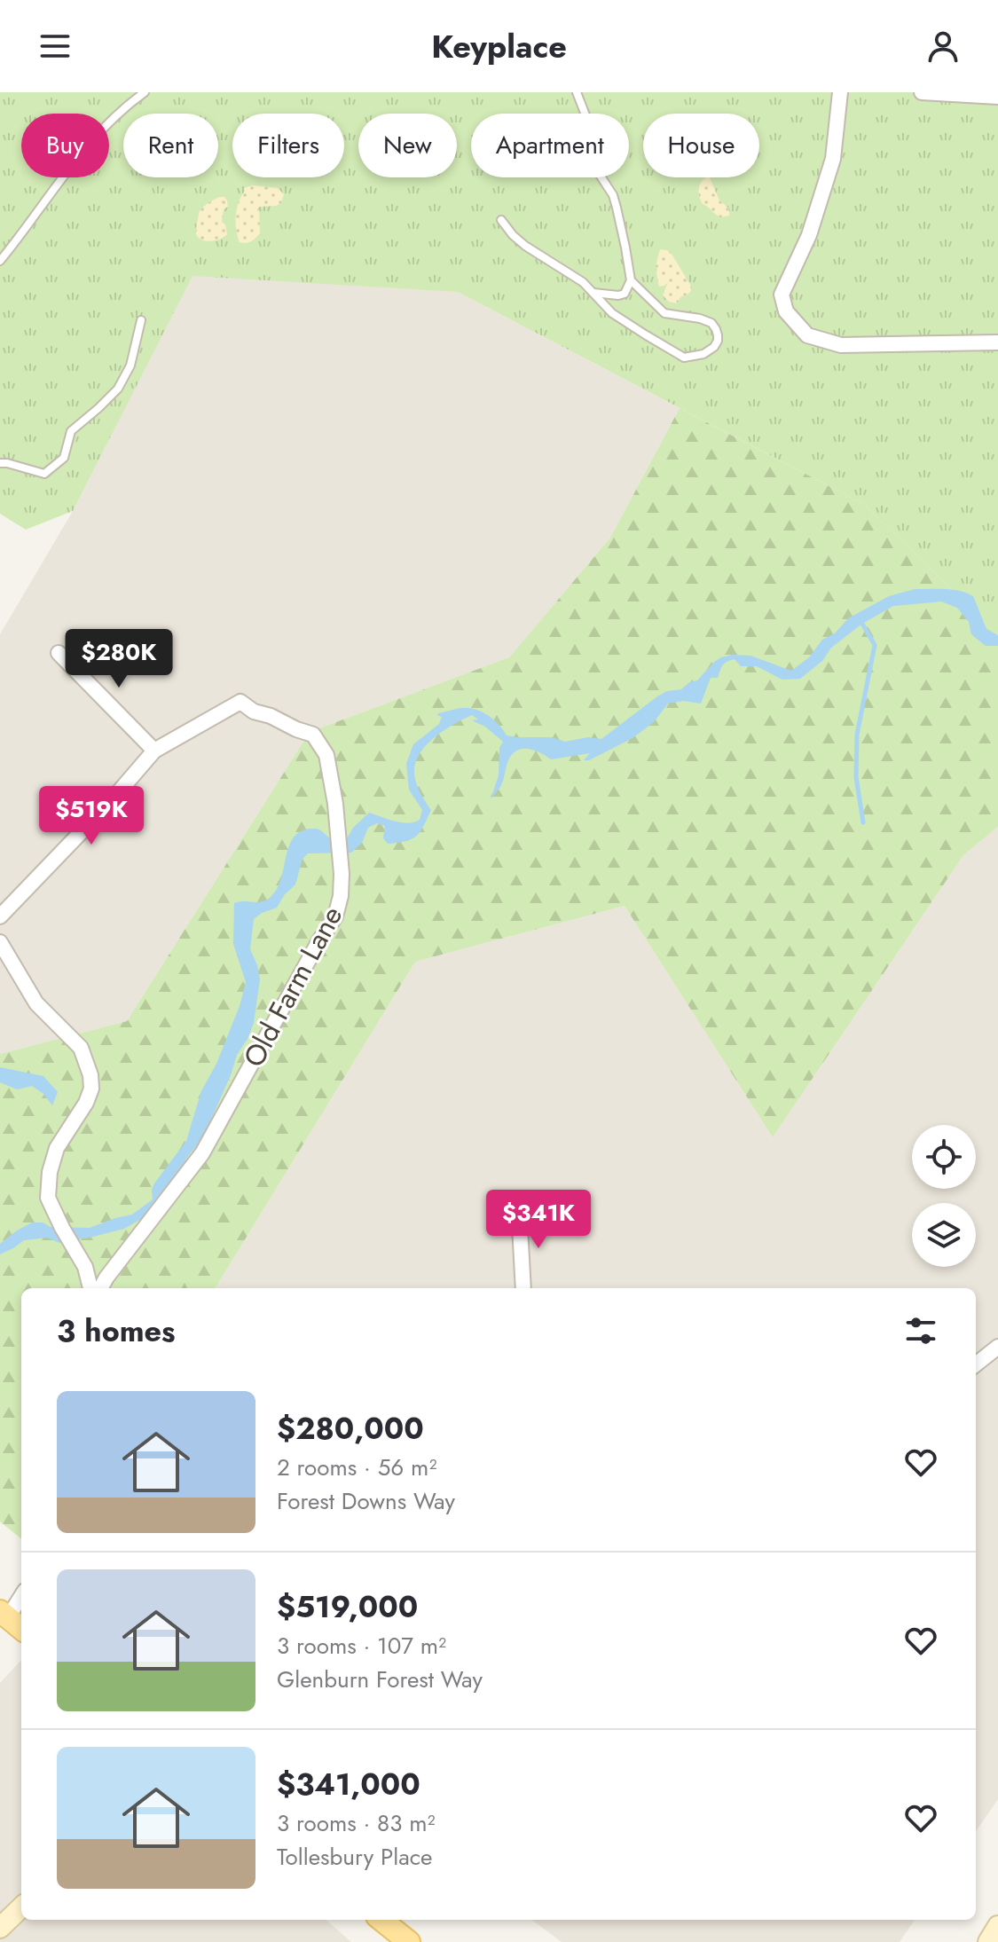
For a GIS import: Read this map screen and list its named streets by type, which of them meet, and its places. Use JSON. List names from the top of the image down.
{
  "streets": {
    "street": ["Old Farm Lane"]
  },
  "page": {
    "header": "Keyplace",
    "chip": [
      "Buy",
      "Rent",
      "Filters",
      "New",
      "Apartment",
      "House"
    ],
    "price": ["$280K", "$519K", "$341K"],
    "heading": "3 homes",
    "list": [
      {
        "name": "$280,000",
        "note": "2 rooms · 56 m² · Forest Downs Way"
      },
      {
        "name": "$519,000",
        "note": "3 rooms · 107 m² · Glenburn Forest Way"
      },
      {
        "name": "$341,000",
        "note": "3 rooms · 83 m² · Tollesbury Place"
      }
    ]
  }
}
